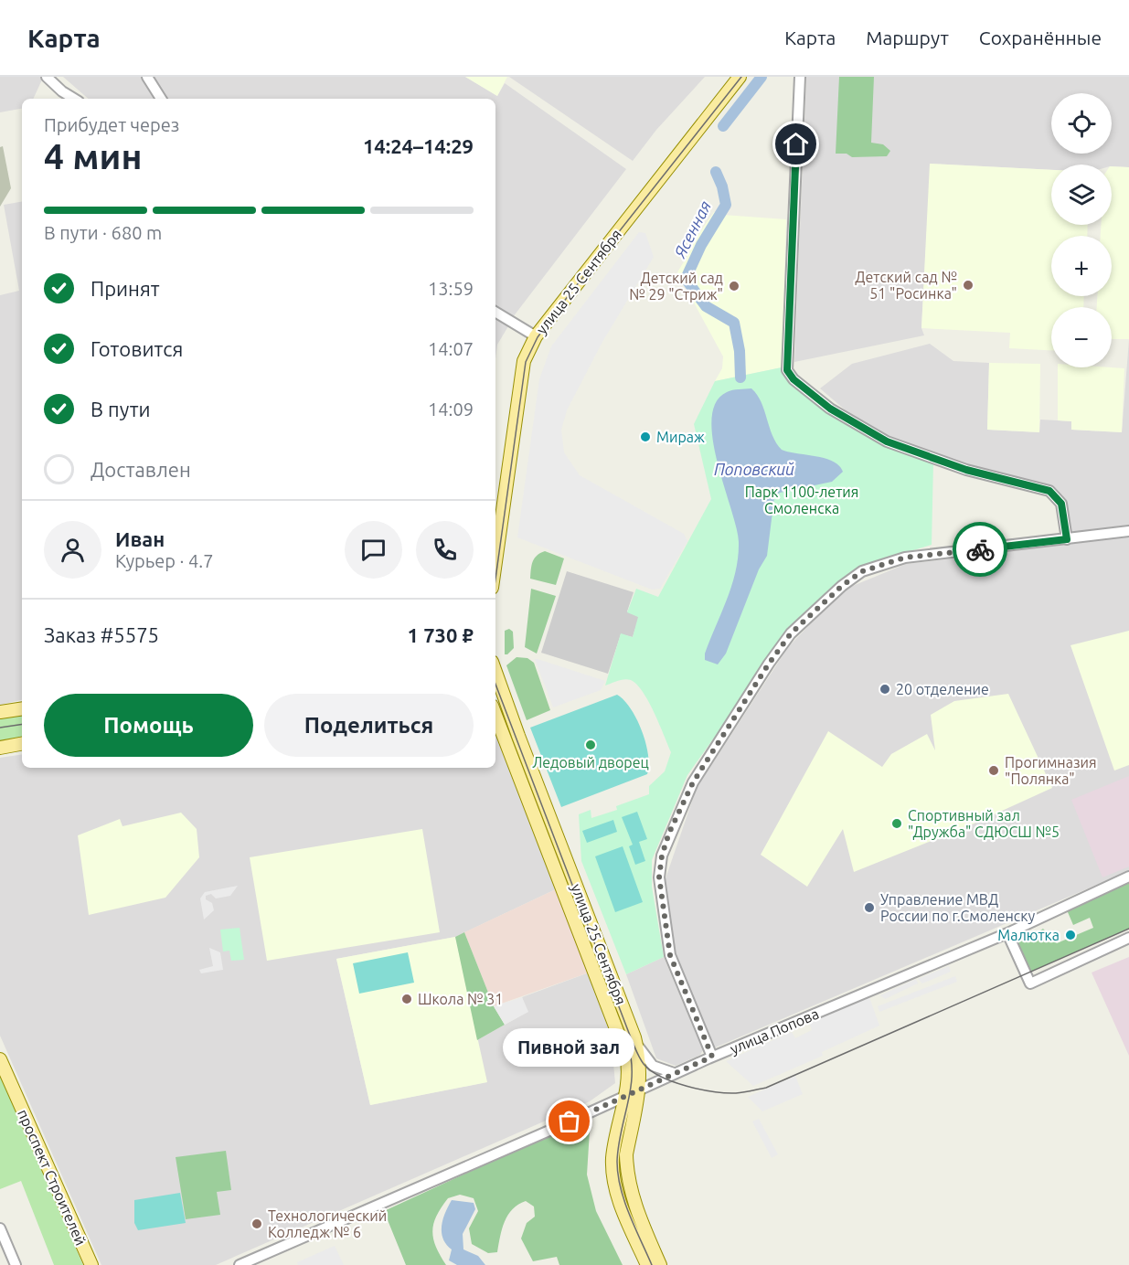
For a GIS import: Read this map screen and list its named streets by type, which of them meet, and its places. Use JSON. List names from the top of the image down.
{
  "streets": {
    "main road": ["улица 25 Сентября", "проспект Строителей"],
    "street": ["улица Попова"]
  },
  "crossings": [
    ["улица 25 Сентября", "улица Попова"]
  ],
  "water": ["Ясенная", "Поповский"],
  "parks": ["Парк 1100-летия Смоленска"],
  "places": [
    "Детский сад № 51 \"Росинка\"",
    "Детский сад № 29 \"Стриж\"",
    "Мираж",
    "20 отделение",
    "Ледовый дворец",
    "Прогимназия \"Полянка\"",
    "Спортивный зал \"Дружба\" СДЮСШ №5",
    "Управление МВД России по г.Смоленску",
    "Малютка",
    "Школа № 31",
    "Пивной зал",
    "Технологический Колледж № 6"
  ],
  "page": {
    "header": "Карта",
    "nav": ["Карта", "Маршрут", "Сохранённые"],
    "map_buttons": ["+", "−"],
    "heading": ["4 мин", "Прибудет через", "14:24–14:29"],
    "panel": [
      "Иван",
      "Курьер · 4.7",
      "Заказ #5575",
      "1 730 ₽"
    ],
    "bar": "В пути · 680 m",
    "list": [
      ["Принят", "13:59"],
      ["Готовится", "14:07"],
      ["В пути", "14:09"],
      "Доставлен"
    ],
    "buttons": ["Помощь", "Поделиться"],
    "bubble": "Пивной зал"
  }
}
